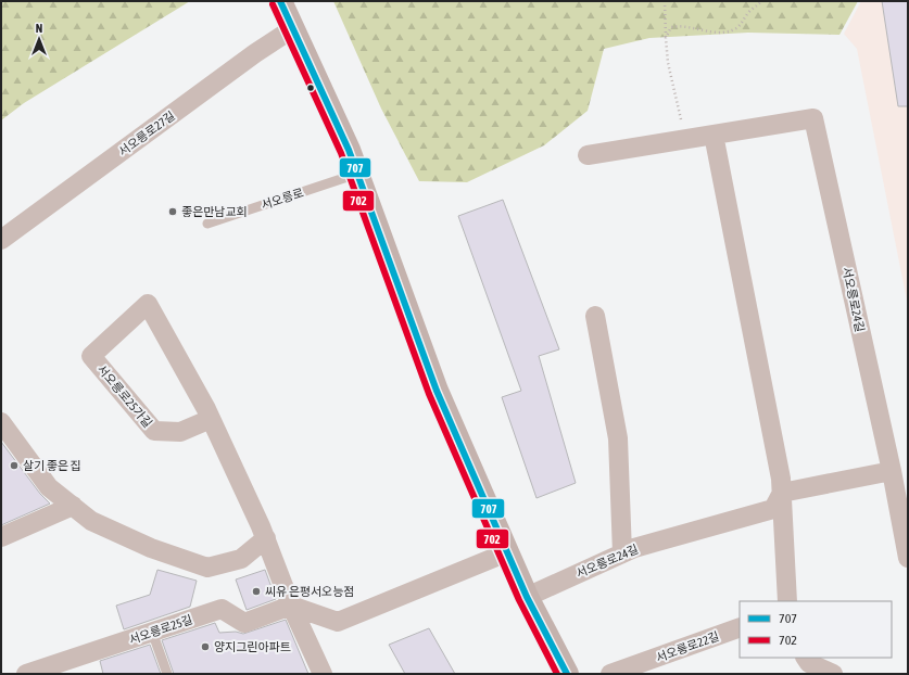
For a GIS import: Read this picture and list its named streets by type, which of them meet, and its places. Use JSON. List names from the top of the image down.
{
  "streets": {
    "street": [
      "서오릉로27길",
      "서오릉로24길",
      "서오릉로25가길",
      "서오릉로25길",
      "서오릉로22길"
    ],
    "lane": ["서오릉로"]
  },
  "crossings": [
    ["서오릉로25가길", "서오릉로25길"]
  ],
  "places": [
    "좋은만남교회",
    "살기 좋은 집",
    "씨유 은평서오능점",
    "양지그린아파트"
  ],
  "lines": ["transit line 707", "transit line 702"],
  "legend": ["707", "702"],
  "north": "top"
}
